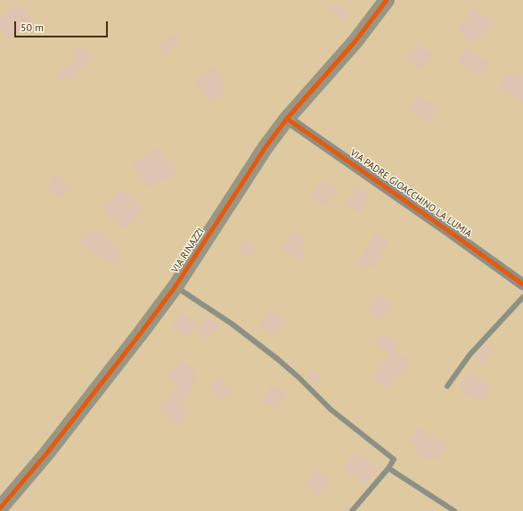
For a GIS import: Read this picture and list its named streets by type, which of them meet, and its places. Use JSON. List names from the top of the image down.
{
  "streets": {
    "street": ["VIA PADRE GIOACCHINO LA LUMIA", "VIA RINAZZI"]
  },
  "crossings": [
    ["VIA PADRE GIOACCHINO LA LUMIA", "VIA RINAZZI"]
  ],
  "scale_bar": "50 m"
}
